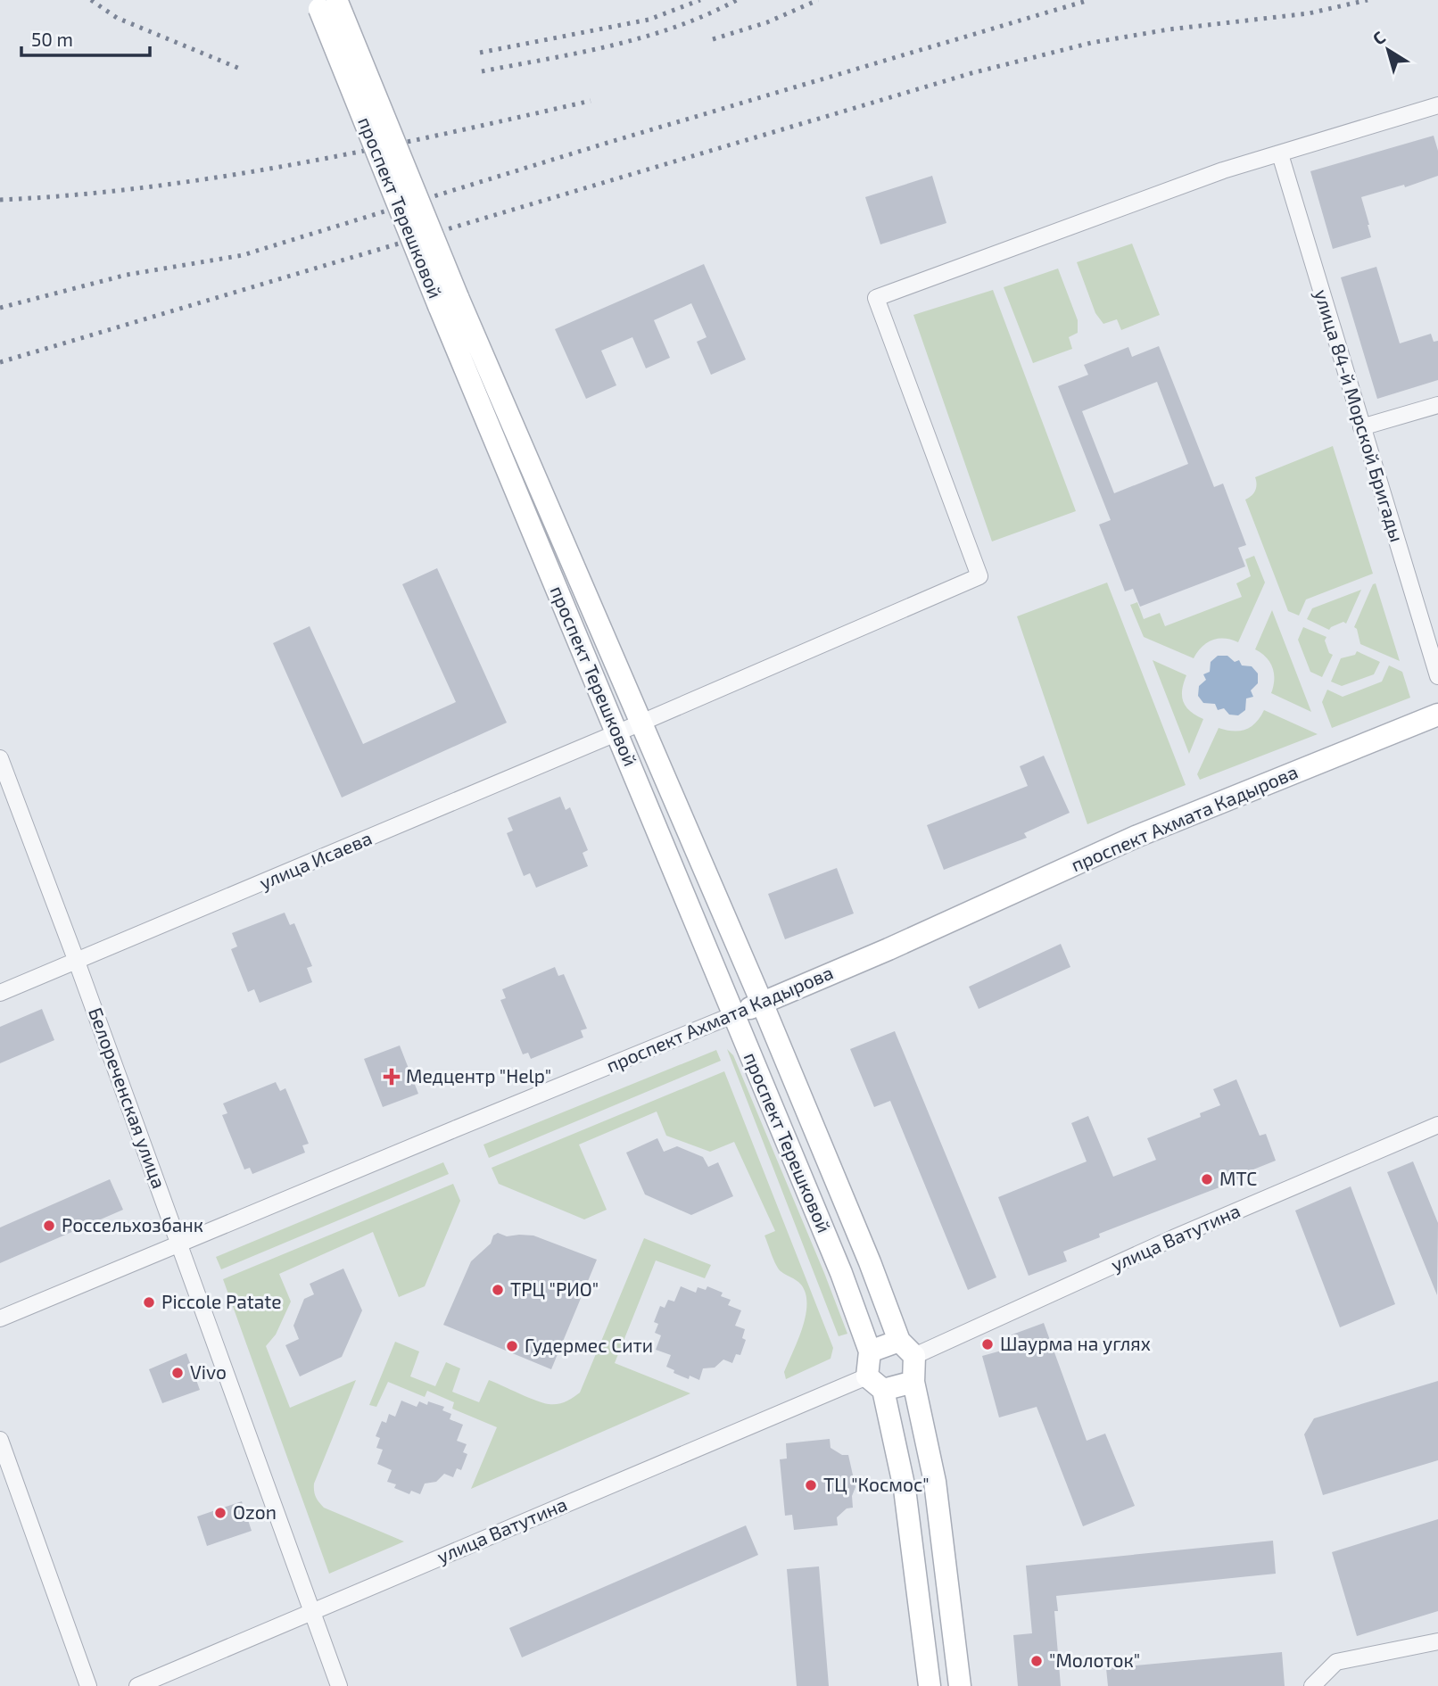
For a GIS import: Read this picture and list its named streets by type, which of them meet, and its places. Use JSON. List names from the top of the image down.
{
  "streets": {
    "main road": ["проспект Терешковой", "проспект Ахмата Кадырова"],
    "street": [
      "улица 84-й Морской Бригады",
      "улица Исаева",
      "Белореченская улица",
      "улица Ватутина"
    ]
  },
  "crossings": [
    ["проспект Терешковой", "проспект Ахмата Кадырова"],
    ["проспект Терешковой", "улица Исаева"],
    ["проспект Терешковой", "улица Ватутина"],
    ["улица 84-й Морской Бригады", "улица Исаева"],
    ["проспект Ахмата Кадырова", "Белореченская улица"],
    ["улица Исаева", "Белореченская улица"],
    ["Белореченская улица", "улица Ватутина"]
  ],
  "places": {
    "health": ["Медцентр \"Help\""],
    "other": [
      "МТС",
      "Россельхозбанк",
      "ТРЦ \"РИО\"",
      "Piccole Patate",
      "Шаурма на углях",
      "Гудермес Сити",
      "Vivo",
      "ТЦ \"Космос\"",
      "Ozon",
      "\"Молоток\""
    ]
  },
  "scale_bar": "50 m",
  "north": "top left"
}
